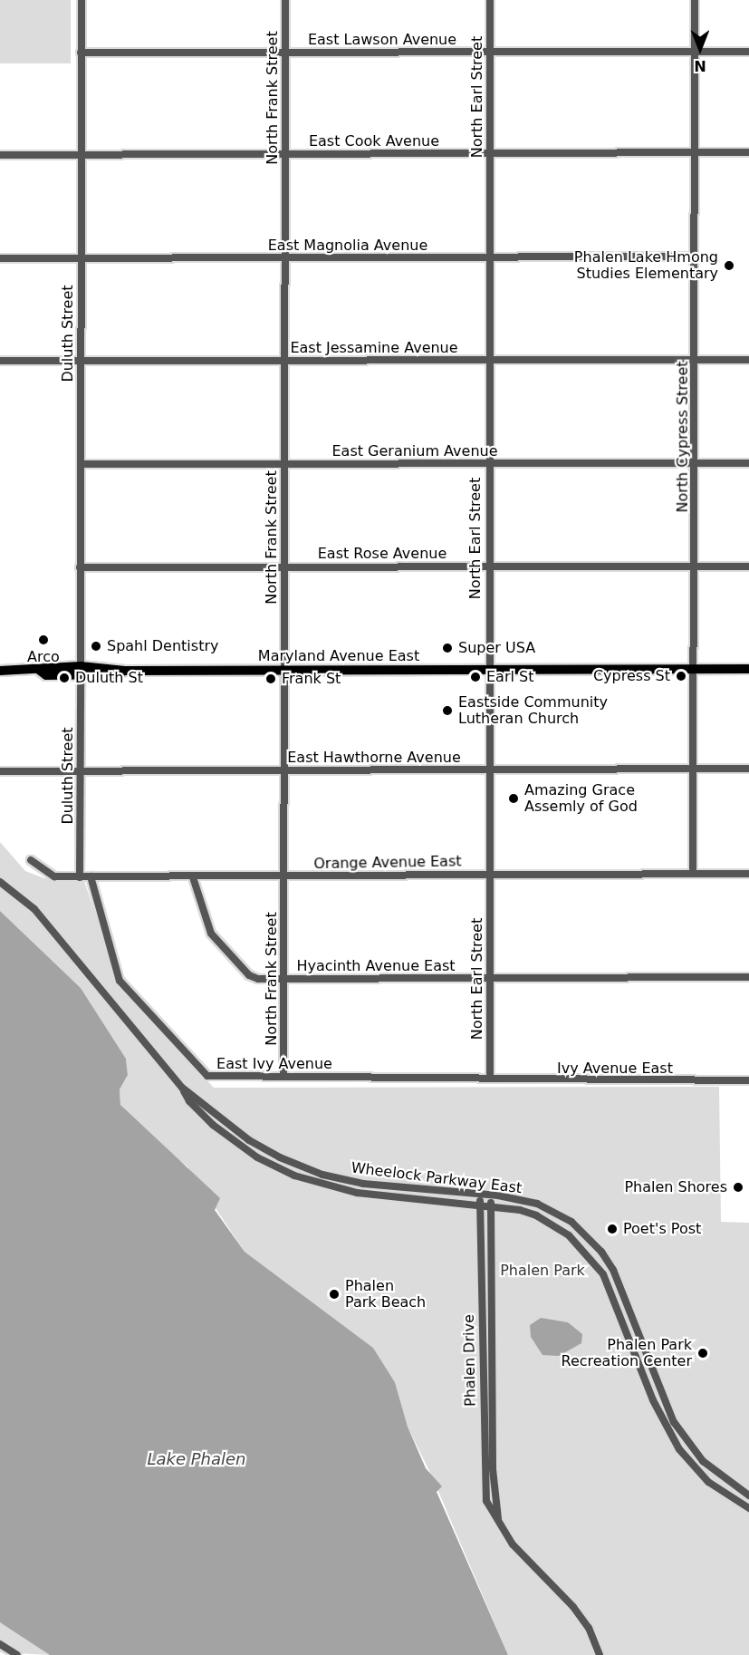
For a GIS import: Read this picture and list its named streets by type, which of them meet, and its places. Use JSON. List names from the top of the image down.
{
  "streets": {
    "main road": ["Maryland Avenue East"],
    "street": [
      "East Lawson Avenue",
      "North Earl Street",
      "North Frank Street",
      "East Cook Avenue",
      "East Magnolia Avenue",
      "Duluth Street",
      "East Jessamine Avenue",
      "North Cypress Street",
      "East Geranium Avenue",
      "East Rose Avenue",
      "East Hawthorne Avenue",
      "Orange Avenue East",
      "Hyacinth Avenue East",
      "East Ivy Avenue",
      "Ivy Avenue East",
      "Wheelock Parkway East",
      "Phalen Drive"
    ]
  },
  "crossings": [
    ["East Lawson Avenue", "North Earl Street"],
    ["East Lawson Avenue", "North Frank Street"],
    ["East Lawson Avenue", "Duluth Street"],
    ["East Lawson Avenue", "North Cypress Street"],
    ["North Earl Street", "East Cook Avenue"],
    ["North Earl Street", "East Magnolia Avenue"],
    ["North Earl Street", "East Jessamine Avenue"],
    ["North Earl Street", "East Geranium Avenue"],
    ["North Earl Street", "East Rose Avenue"],
    ["North Earl Street", "Maryland Avenue East"],
    ["North Earl Street", "East Hawthorne Avenue"],
    ["North Earl Street", "Orange Avenue East"],
    ["North Earl Street", "Hyacinth Avenue East"],
    ["North Earl Street", "East Ivy Avenue"],
    ["North Earl Street", "Ivy Avenue East"],
    ["North Frank Street", "East Cook Avenue"],
    ["North Frank Street", "East Magnolia Avenue"],
    ["North Frank Street", "East Jessamine Avenue"],
    ["North Frank Street", "East Geranium Avenue"],
    ["North Frank Street", "East Rose Avenue"],
    ["North Frank Street", "Maryland Avenue East"],
    ["North Frank Street", "East Hawthorne Avenue"],
    ["North Frank Street", "Orange Avenue East"],
    ["North Frank Street", "Hyacinth Avenue East"],
    ["North Frank Street", "East Ivy Avenue"],
    ["East Cook Avenue", "Duluth Street"],
    ["East Cook Avenue", "North Cypress Street"],
    ["East Magnolia Avenue", "Duluth Street"],
    ["East Magnolia Avenue", "North Cypress Street"],
    ["Duluth Street", "East Jessamine Avenue"],
    ["Duluth Street", "East Geranium Avenue"],
    ["Duluth Street", "East Rose Avenue"],
    ["Duluth Street", "Maryland Avenue East"],
    ["Duluth Street", "East Hawthorne Avenue"],
    ["Duluth Street", "Orange Avenue East"],
    ["East Jessamine Avenue", "North Cypress Street"],
    ["North Cypress Street", "East Geranium Avenue"],
    ["North Cypress Street", "East Rose Avenue"],
    ["North Cypress Street", "Maryland Avenue East"],
    ["North Cypress Street", "East Hawthorne Avenue"],
    ["North Cypress Street", "Orange Avenue East"],
    ["Orange Avenue East", "Hyacinth Avenue East"],
    ["Orange Avenue East", "East Ivy Avenue"],
    ["East Ivy Avenue", "Ivy Avenue East"],
    ["Wheelock Parkway East", "Phalen Drive"]
  ],
  "water": ["Lake Phalen"],
  "parks": ["Phalen Park"],
  "places": [
    "Phalen Lake Hmong Studies Elementary",
    "Arco",
    "Spahl Dentistry",
    "Super USA",
    "Cypress St",
    "Earl St",
    "Duluth St",
    "Frank St",
    "Eastside Community Lutheran Church",
    "Amazing Grace Assemly of God",
    "Phalen Shores",
    "Poet's Post",
    "Phalen Park Beach",
    "Phalen Park Recreation Center"
  ],
  "north": "bottom"
}
